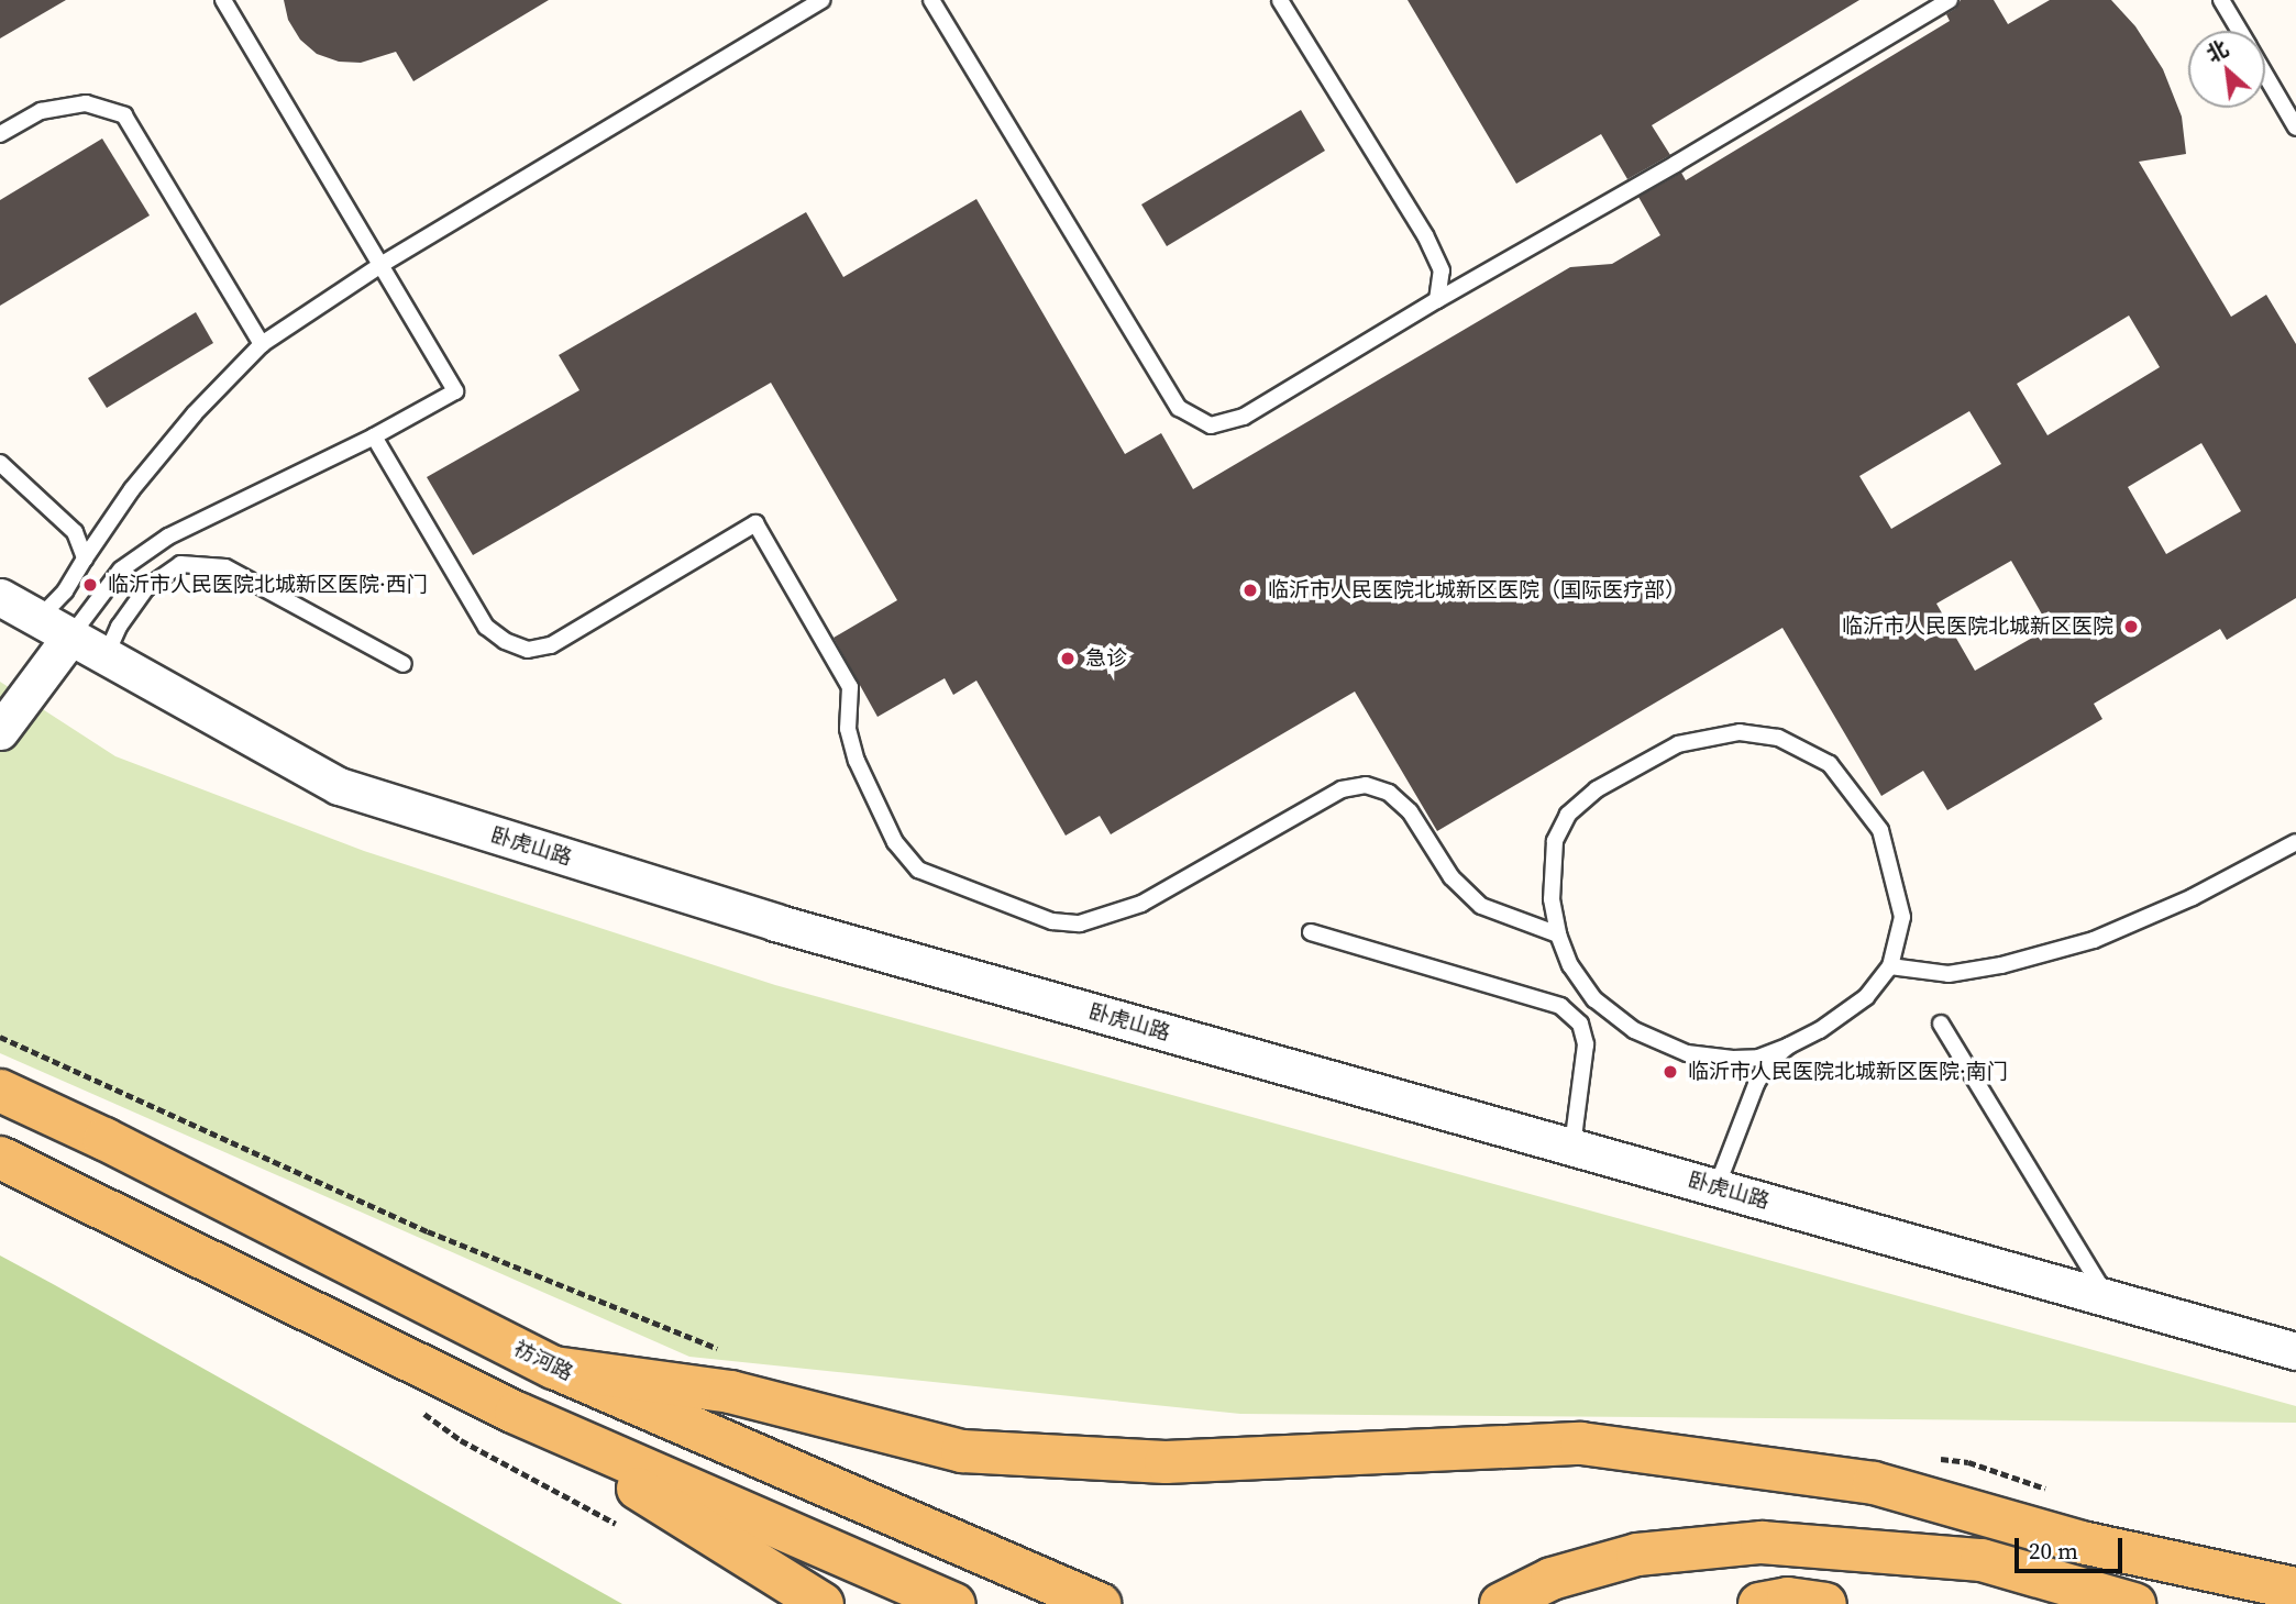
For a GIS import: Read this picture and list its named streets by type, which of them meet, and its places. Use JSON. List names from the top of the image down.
{
  "streets": {
    "main road": ["祊河路"],
    "street": ["卧虎山路"]
  },
  "places": [
    "临沂市人民医院北城新区医院·西门",
    "临沂市人民医院北城新区医院（国际医疗部）",
    "临沂市人民医院北城新区医院",
    "急诊",
    "临沂市人民医院北城新区医院·南门"
  ],
  "scale_bar": "20 m",
  "north": "top left"
}
